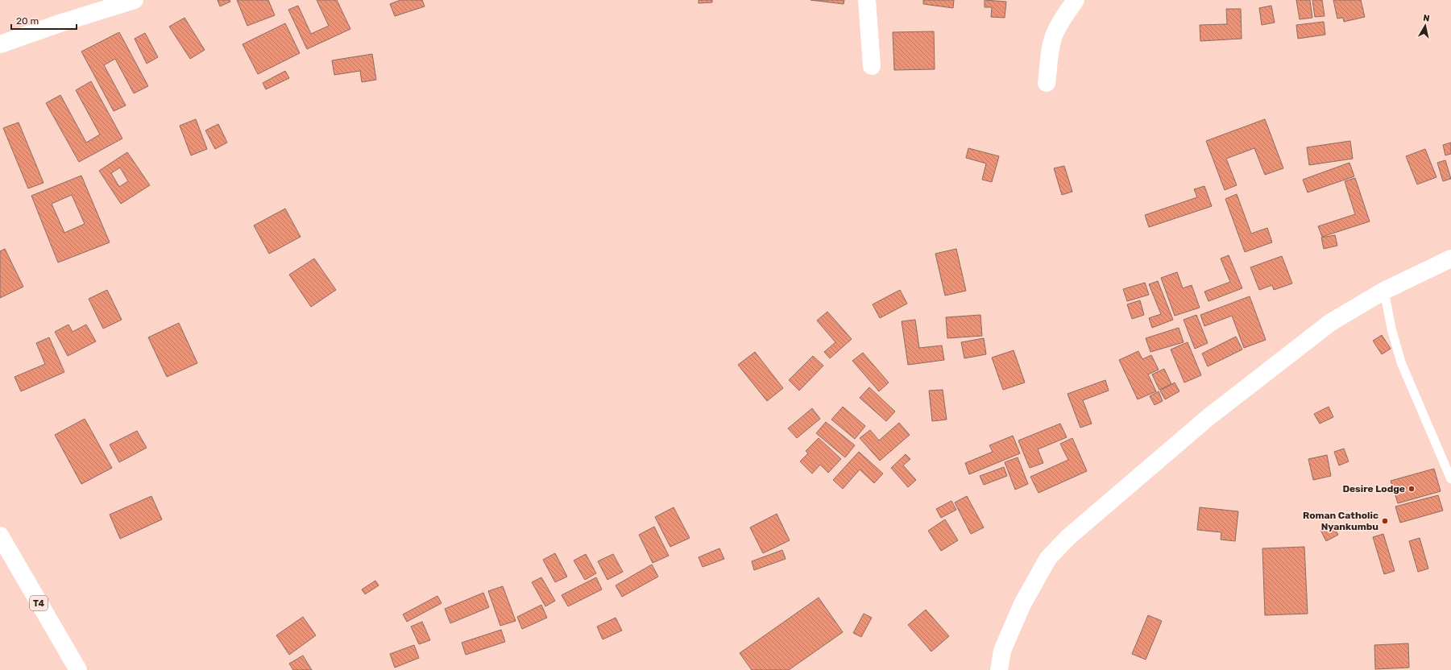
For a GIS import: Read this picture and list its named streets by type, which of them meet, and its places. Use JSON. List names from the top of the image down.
{
  "streets": {
    "main road": ["T4"]
  },
  "places": ["Desire Lodge", "Roman Catholic Nyankumbu"],
  "scale_bar": "20 m",
  "north": "top"
}
